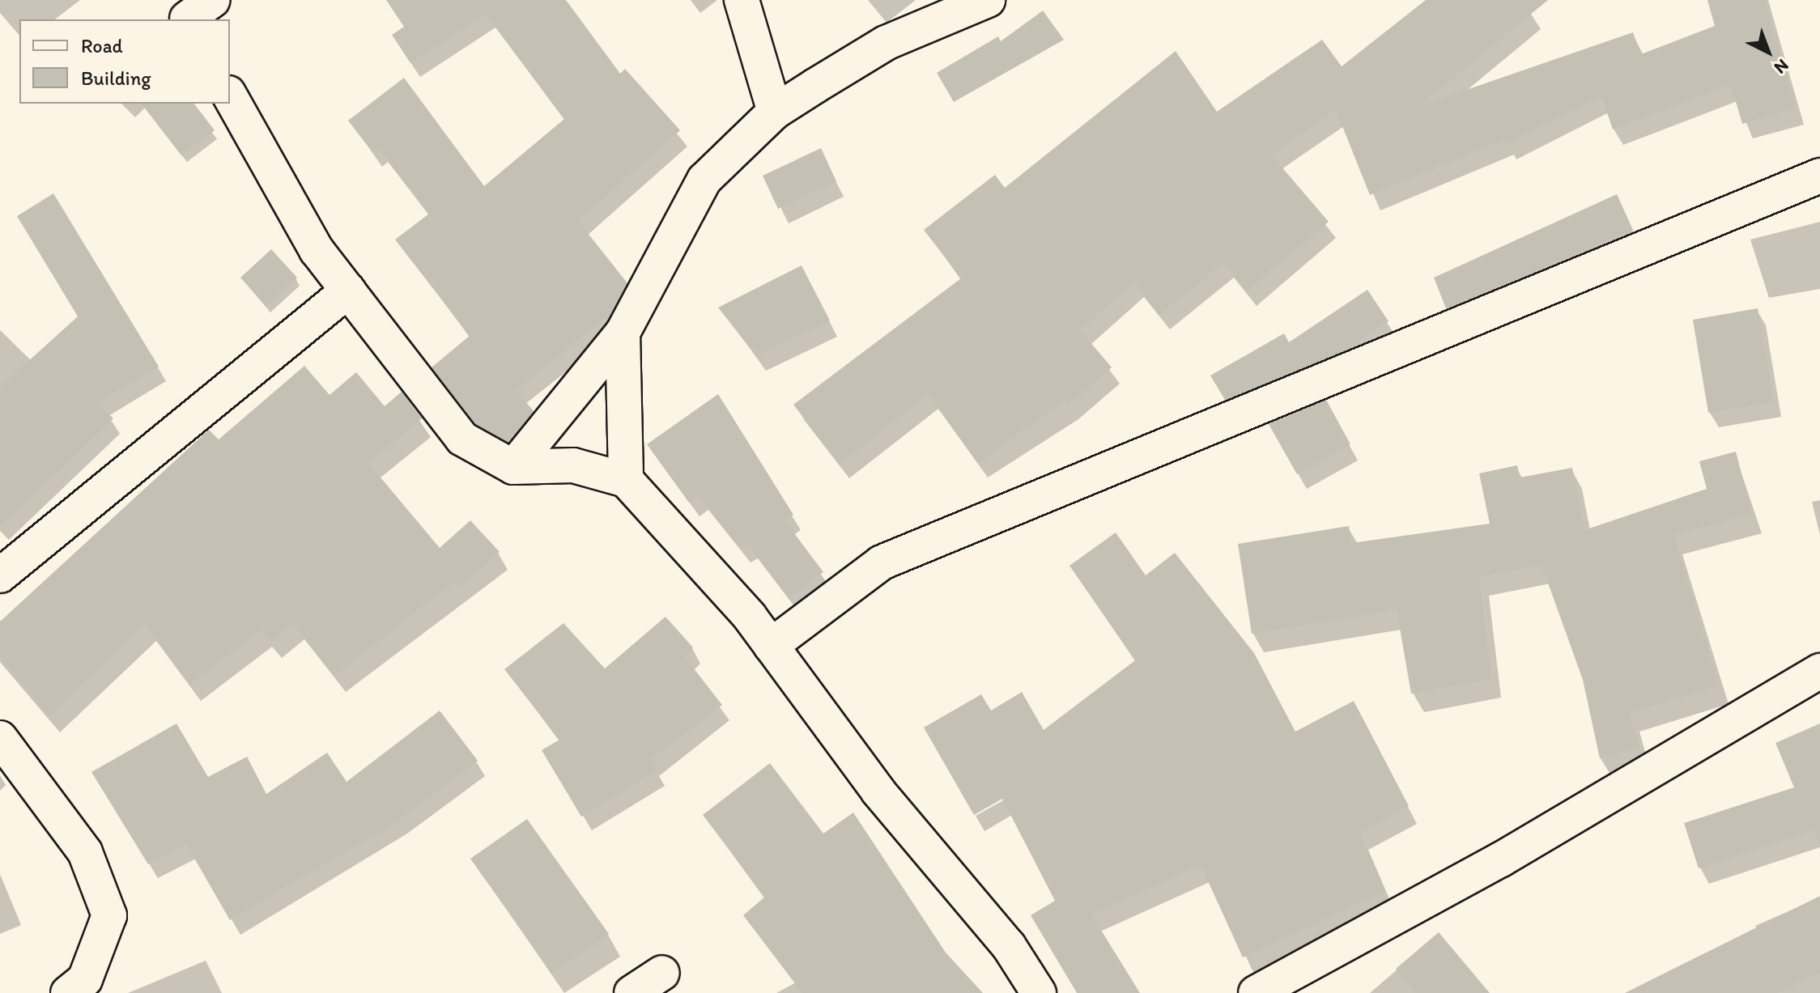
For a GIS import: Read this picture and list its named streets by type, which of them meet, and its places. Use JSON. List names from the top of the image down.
{
  "legend": ["Road", "Building"],
  "north": "bottom right"
}
